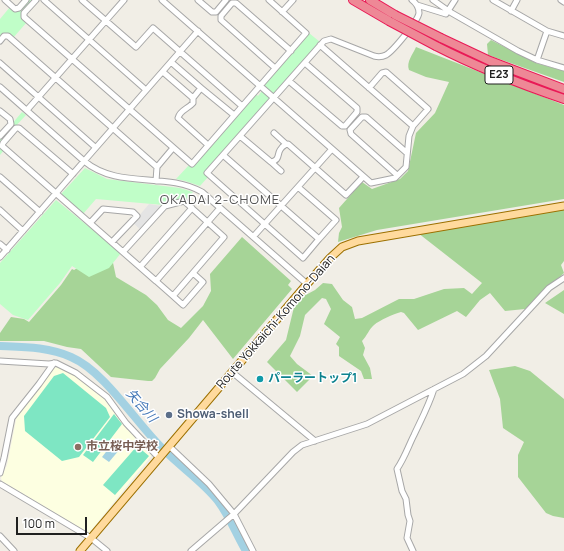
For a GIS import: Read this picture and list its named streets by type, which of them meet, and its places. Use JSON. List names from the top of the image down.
{
  "streets": {
    "highway": ["E23"],
    "main road": ["Route Yokkaichi-Komono-Daian"]
  },
  "districts": ["OKADAI 2-CHOME"],
  "water": ["矢合川"],
  "places": ["パーラートップ1", "Showa-shell", "市立桜中学校"],
  "scale_bar": "100 m"
}
